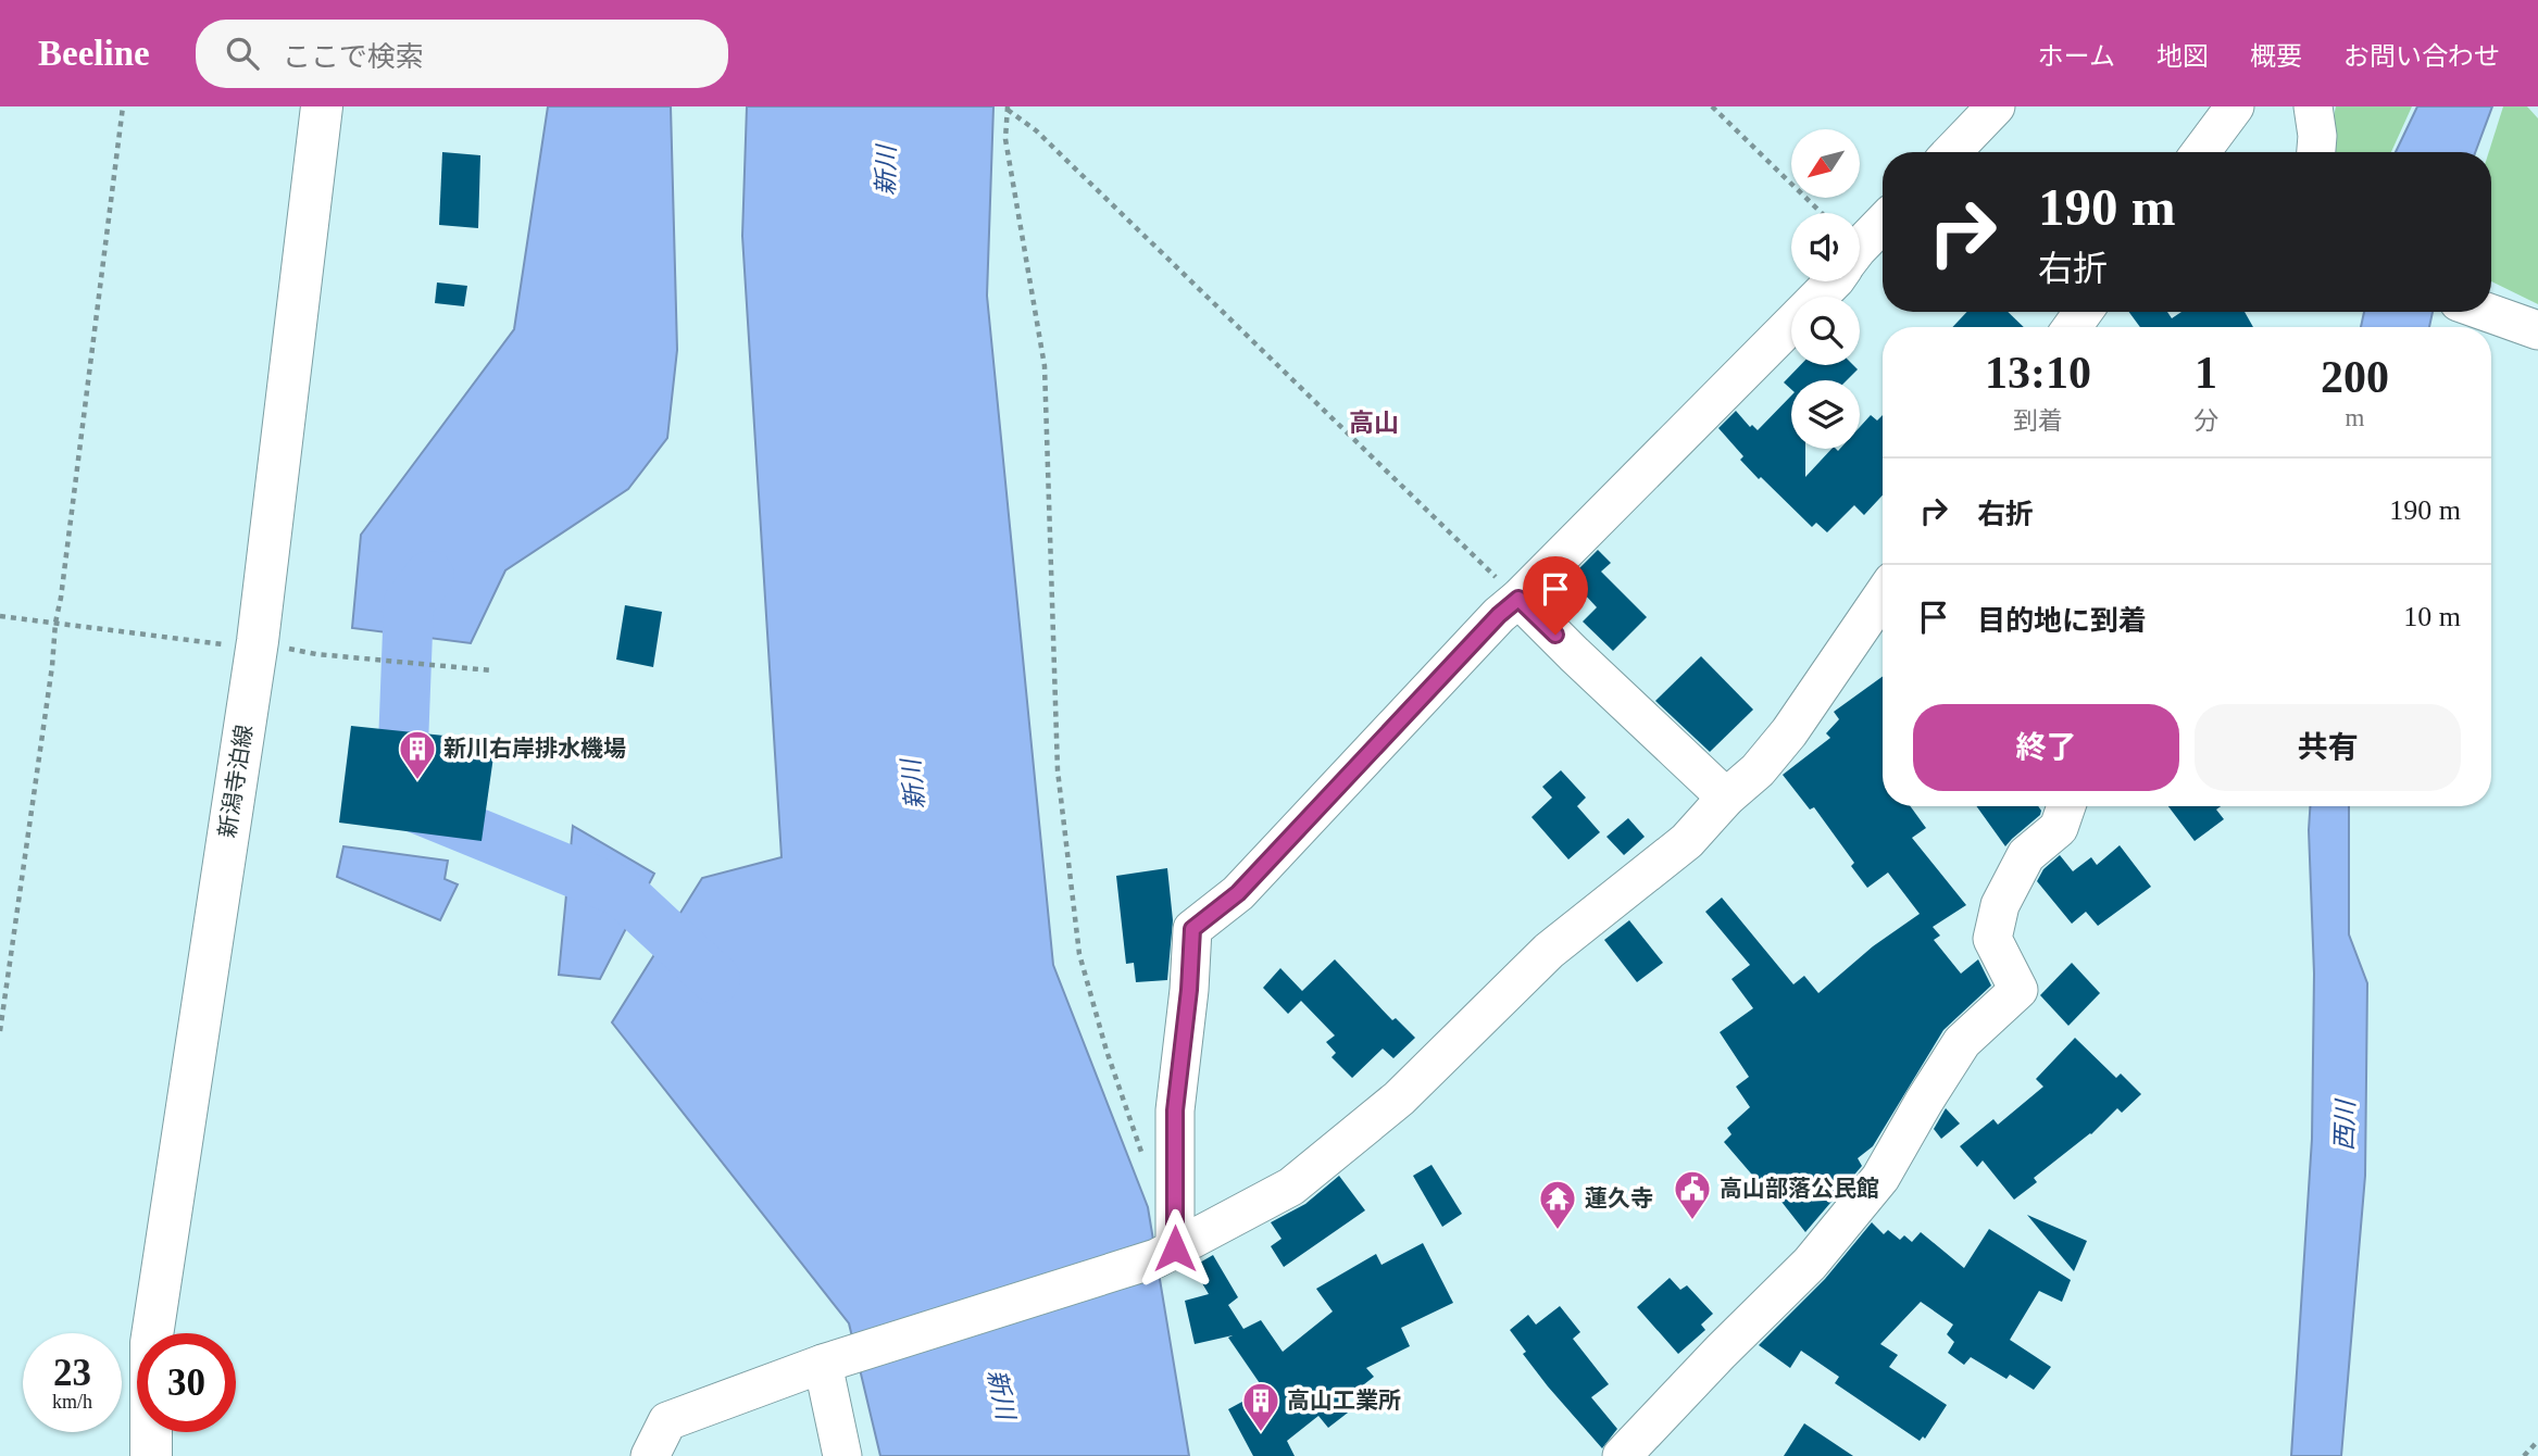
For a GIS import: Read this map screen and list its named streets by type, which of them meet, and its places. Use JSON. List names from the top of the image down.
{
  "streets": {
    "main road": ["新潟寺泊線"]
  },
  "districts": ["高山"],
  "water": ["新川", "西川"],
  "places": {
    "building": ["新川右岸排水機場", "高山工業所"],
    "public building": ["高山部落公民館"],
    "temple": ["蓮久寺"]
  },
  "north": "bottom left",
  "page": {
    "header": "Beeline",
    "search": "ここで検索",
    "nav": [
      "ホーム",
      "地図",
      "概要",
      "お問い合わせ"
    ],
    "turn": ["190 m", "右折"],
    "eta": [
      "13:10",
      "到着",
      "1",
      "分",
      "200",
      "m"
    ],
    "list": [
      {
        "name": "右折",
        "value": "190 m"
      },
      {
        "name": "目的地に到着",
        "value": "10 m"
      }
    ],
    "buttons": ["終了", "共有"],
    "speed": "23 km/h",
    "limit": "30"
  }
}
